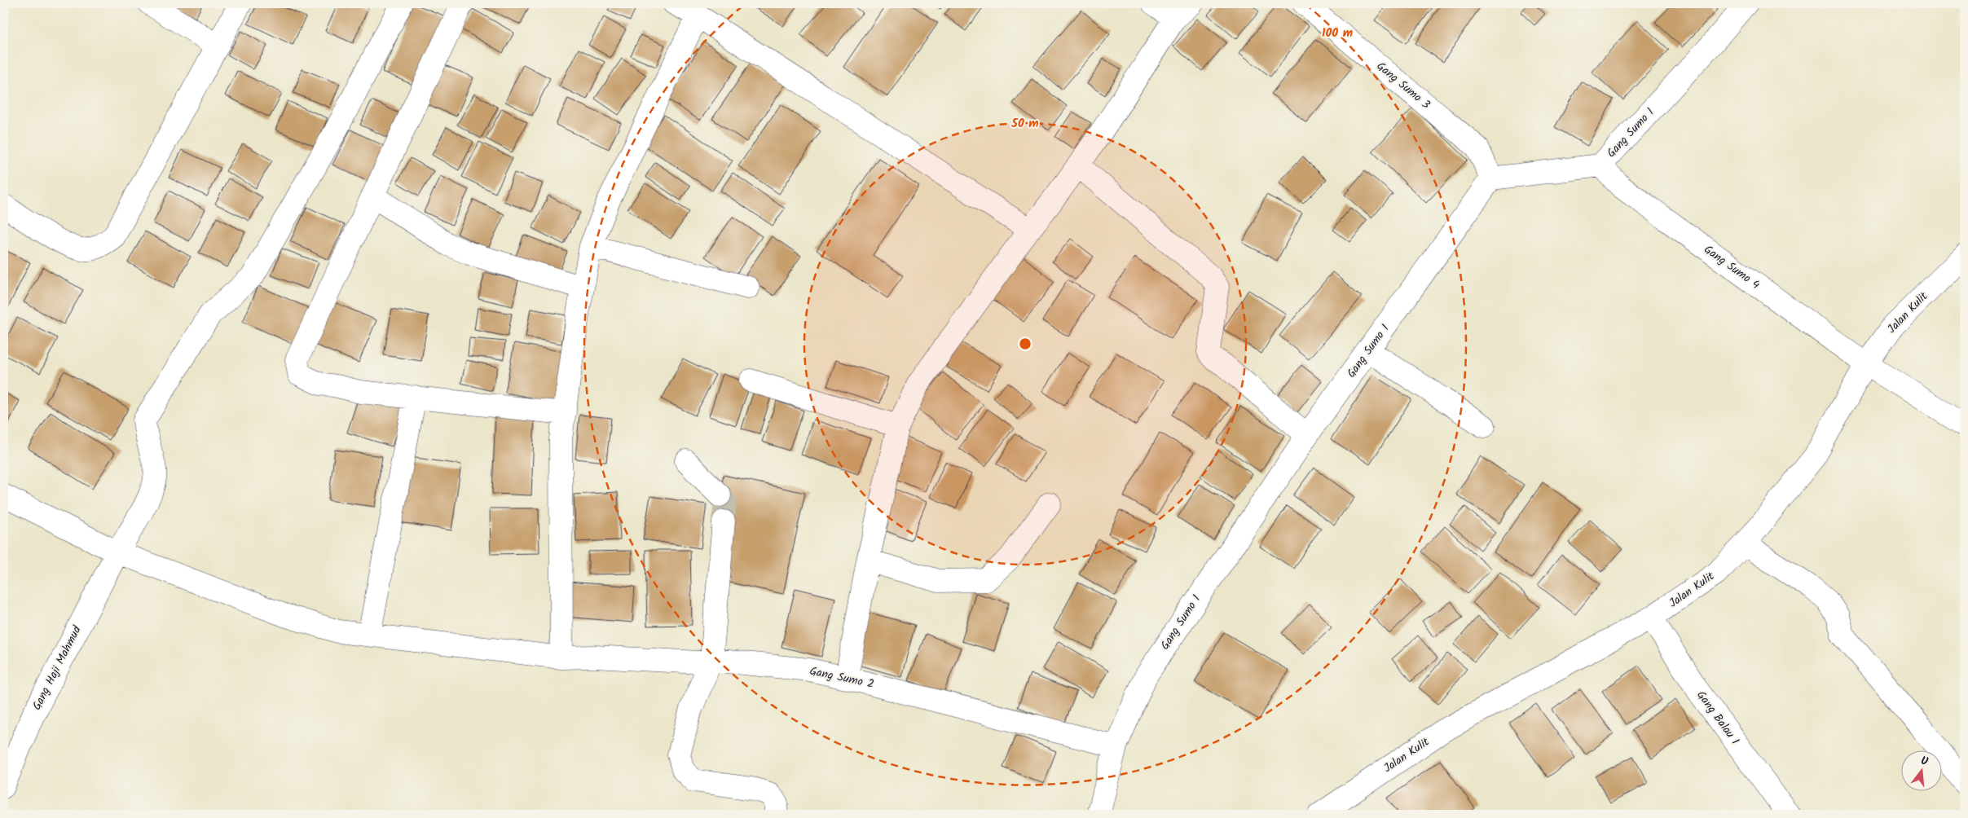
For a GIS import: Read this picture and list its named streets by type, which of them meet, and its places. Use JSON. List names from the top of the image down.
{
  "streets": {
    "street": [
      "Gang Sumo 3",
      "Gang Sumo 1",
      "Gang Sumo 4",
      "Jalan Kulit",
      "Gang Haji Mahmud",
      "Gang Sumo 2",
      "Gang Balau 1"
    ]
  },
  "crossings": [
    ["Gang Sumo 3", "Gang Sumo 1"],
    ["Gang Sumo 1", "Gang Sumo 4"],
    ["Gang Sumo 1", "Gang Sumo 2"],
    ["Gang Sumo 4", "Jalan Kulit"],
    ["Jalan Kulit", "Gang Balau 1"],
    ["Gang Haji Mahmud", "Gang Sumo 2"]
  ],
  "north": "top",
  "rings": ["100 m", "50 m"]
}
